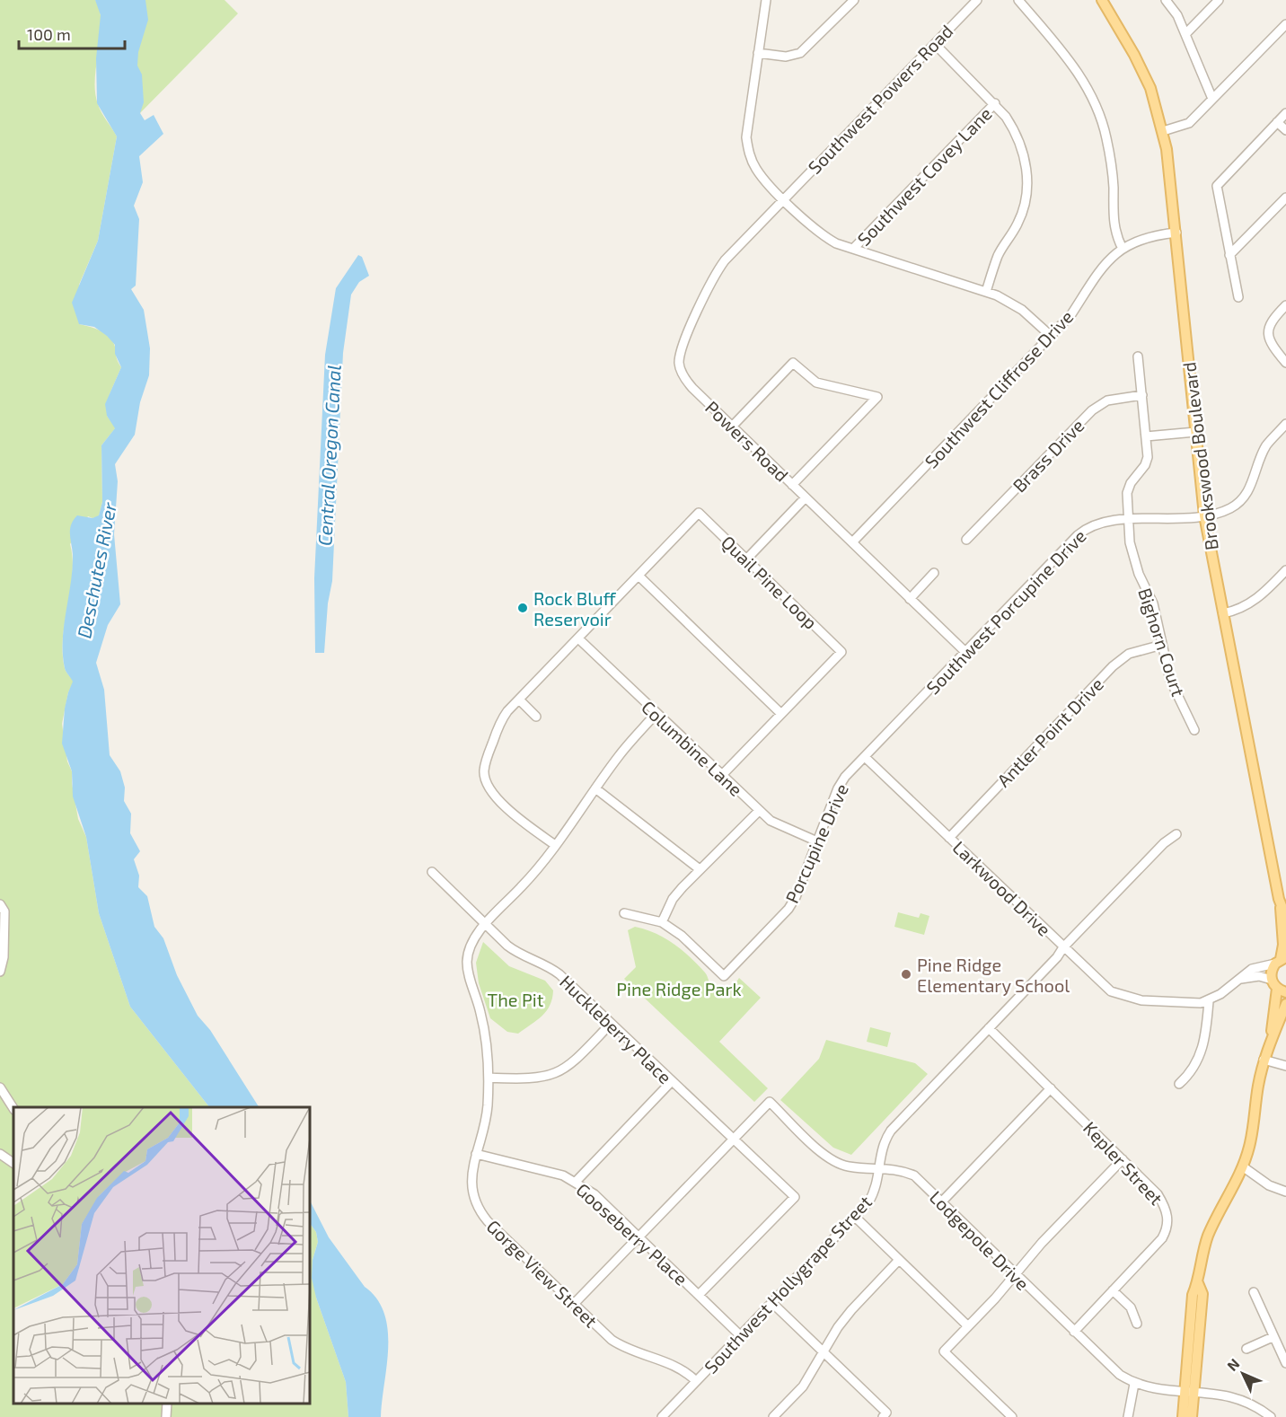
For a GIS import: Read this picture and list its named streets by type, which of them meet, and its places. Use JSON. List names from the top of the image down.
{
  "streets": {
    "main road": ["Brookswood Boulevard"],
    "street": [
      "Southwest Powers Road",
      "Southwest Covey Lane",
      "Southwest Cliffrose Drive",
      "Powers Road",
      "Brass Drive",
      "Quail Pine Loop",
      "Southwest Porcupine Drive",
      "Bighorn Court",
      "Antler Point Drive",
      "Columbine Lane",
      "Porcupine Drive",
      "Larkwood Drive",
      "Huckleberry Place",
      "Kepler Street",
      "Gooseberry Place",
      "Lodgepole Drive",
      "Gorge View Street",
      "Southwest Hollygrape Street"
    ]
  },
  "crossings": [
    ["Southwest Powers Road", "Powers Road"],
    ["Southwest Cliffrose Drive", "Powers Road"],
    ["Southwest Cliffrose Drive", "Brookswood Boulevard"],
    ["Powers Road", "Southwest Porcupine Drive"],
    ["Brass Drive", "Bighorn Court"],
    ["Brookswood Boulevard", "Southwest Porcupine Drive"],
    ["Quail Pine Loop", "Columbine Lane"],
    ["Quail Pine Loop", "Gorge View Street"],
    ["Southwest Porcupine Drive", "Bighorn Court"],
    ["Southwest Porcupine Drive", "Porcupine Drive"],
    ["Southwest Porcupine Drive", "Larkwood Drive"],
    ["Bighorn Court", "Antler Point Drive"],
    ["Antler Point Drive", "Larkwood Drive"],
    ["Columbine Lane", "Porcupine Drive"],
    ["Columbine Lane", "Gorge View Street"],
    ["Porcupine Drive", "Larkwood Drive"],
    ["Larkwood Drive", "Southwest Hollygrape Street"],
    ["Huckleberry Place", "Gooseberry Place"],
    ["Huckleberry Place", "Lodgepole Drive"],
    ["Huckleberry Place", "Gorge View Street"],
    ["Kepler Street", "Lodgepole Drive"],
    ["Kepler Street", "Southwest Hollygrape Street"],
    ["Gooseberry Place", "Gorge View Street"],
    ["Gooseberry Place", "Southwest Hollygrape Street"],
    ["Lodgepole Drive", "Southwest Hollygrape Street"],
    ["Gorge View Street", "Southwest Hollygrape Street"]
  ],
  "water": ["Central Oregon Canal", "Deschutes River"],
  "parks": ["Pine Ridge Park", "The Pit"],
  "places": ["Rock Bluff Reservoir", "Pine Ridge Elementary School"],
  "scale_bar": "100 m",
  "north": "top left"
}
